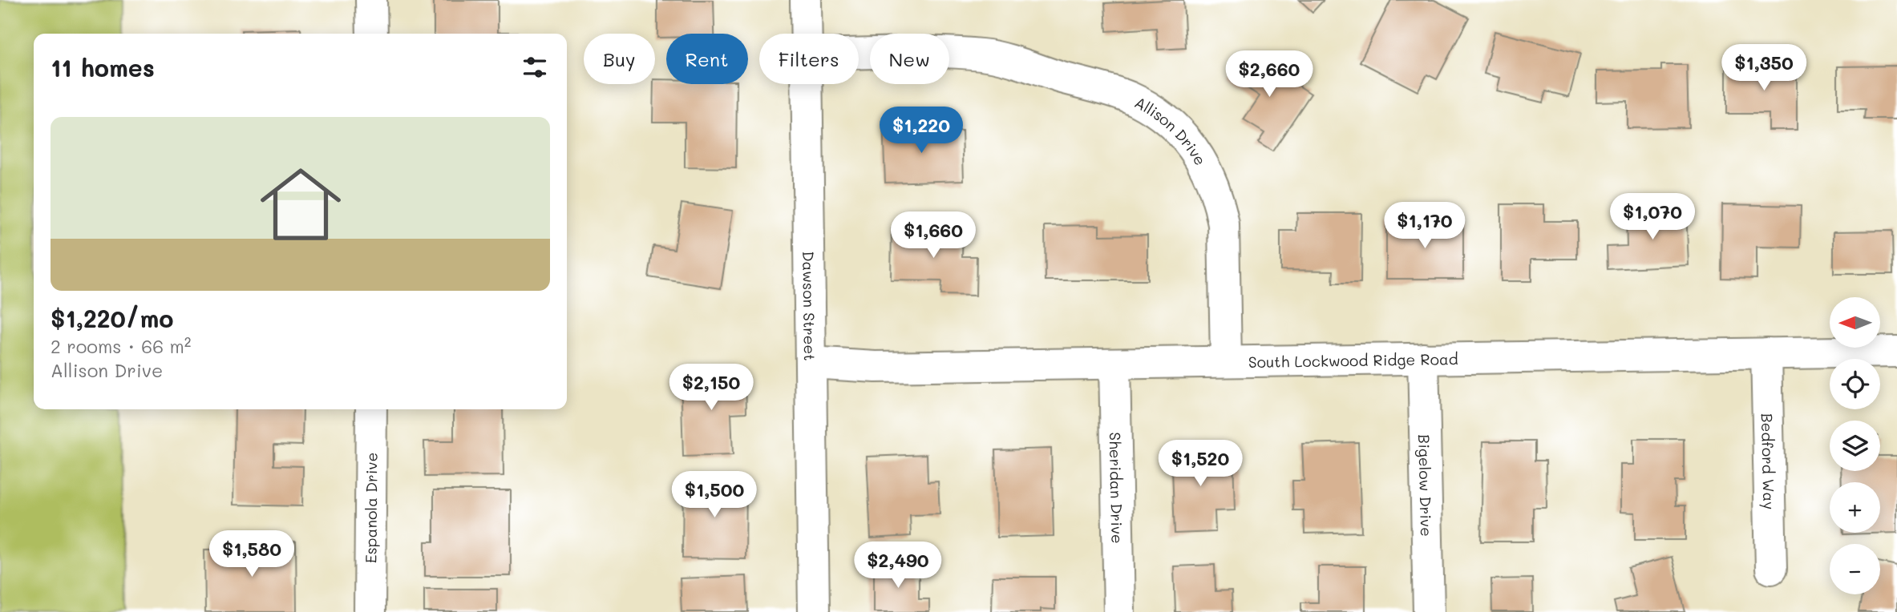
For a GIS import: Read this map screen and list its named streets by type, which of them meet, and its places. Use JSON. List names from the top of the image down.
{
  "streets": {
    "street": [
      "Allison Drive",
      "Dawson Street",
      "South Lockwood Ridge Road",
      "Bedford Way",
      "Bigelow Drive",
      "Sheridan Drive",
      "Espanola Drive"
    ]
  },
  "crossings": [
    ["Allison Drive", "South Lockwood Ridge Road"],
    ["Dawson Street", "South Lockwood Ridge Road"],
    ["South Lockwood Ridge Road", "Bedford Way"],
    ["South Lockwood Ridge Road", "Bigelow Drive"],
    ["South Lockwood Ridge Road", "Sheridan Drive"]
  ],
  "north": "left",
  "page": {
    "chip": [
      "Buy",
      "Rent",
      "Filters",
      "New"
    ],
    "heading": "11 homes",
    "price": [
      "$1,350",
      "$2,660",
      "$1,220",
      "$1,070",
      "$1,170",
      "$1,660",
      "$2,150",
      "$1,520",
      "$1,500",
      "$1,580",
      "$2,490"
    ],
    "list": [
      {
        "name": "$1,220/mo",
        "note": "2 rooms · 66 m² · Allison Drive"
      }
    ],
    "map_buttons": ["+", "−"]
  }
}
